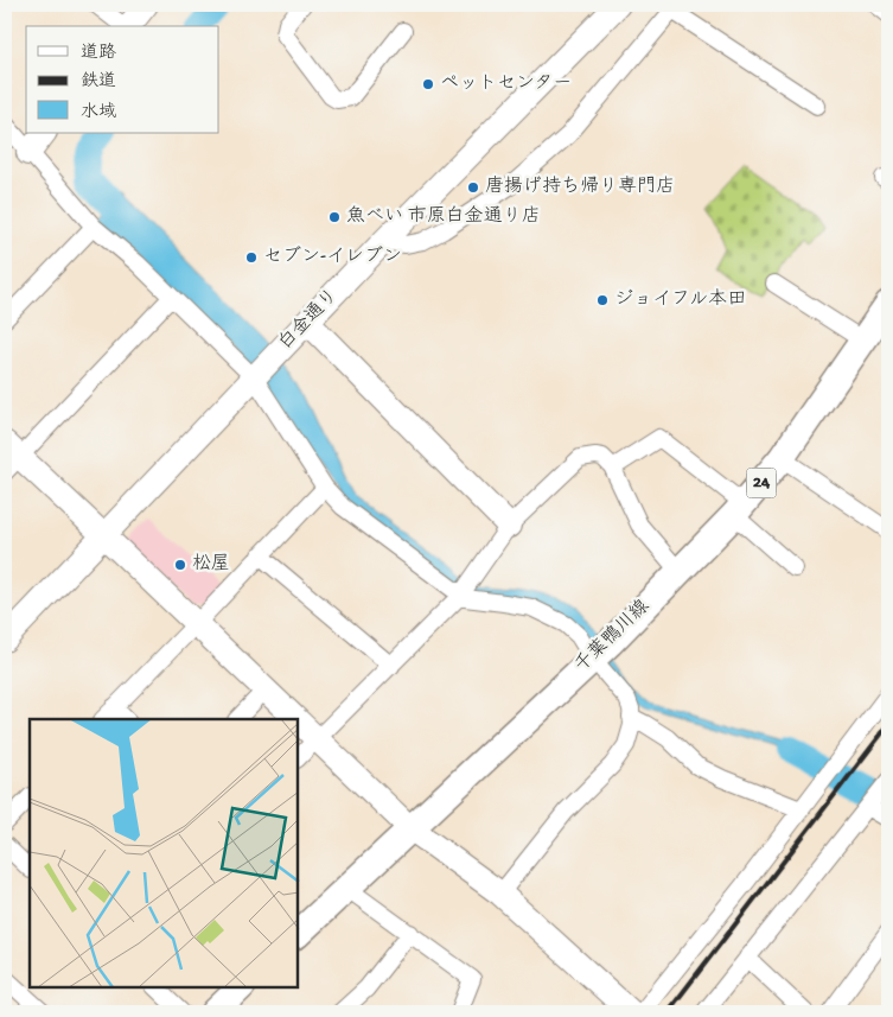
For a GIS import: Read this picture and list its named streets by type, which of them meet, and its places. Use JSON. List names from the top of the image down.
{
  "streets": {
    "main road": ["24", "千葉鴨川線"],
    "street": ["白金通り"]
  },
  "places": [
    "ペットセンター",
    "唐揚げ持ち帰り専門店",
    "魚べい 市原白金通り店",
    "セブン-イレブン",
    "ジョイフル本田",
    "松屋"
  ],
  "legend": ["道路", "鉄道", "水域"]
}
